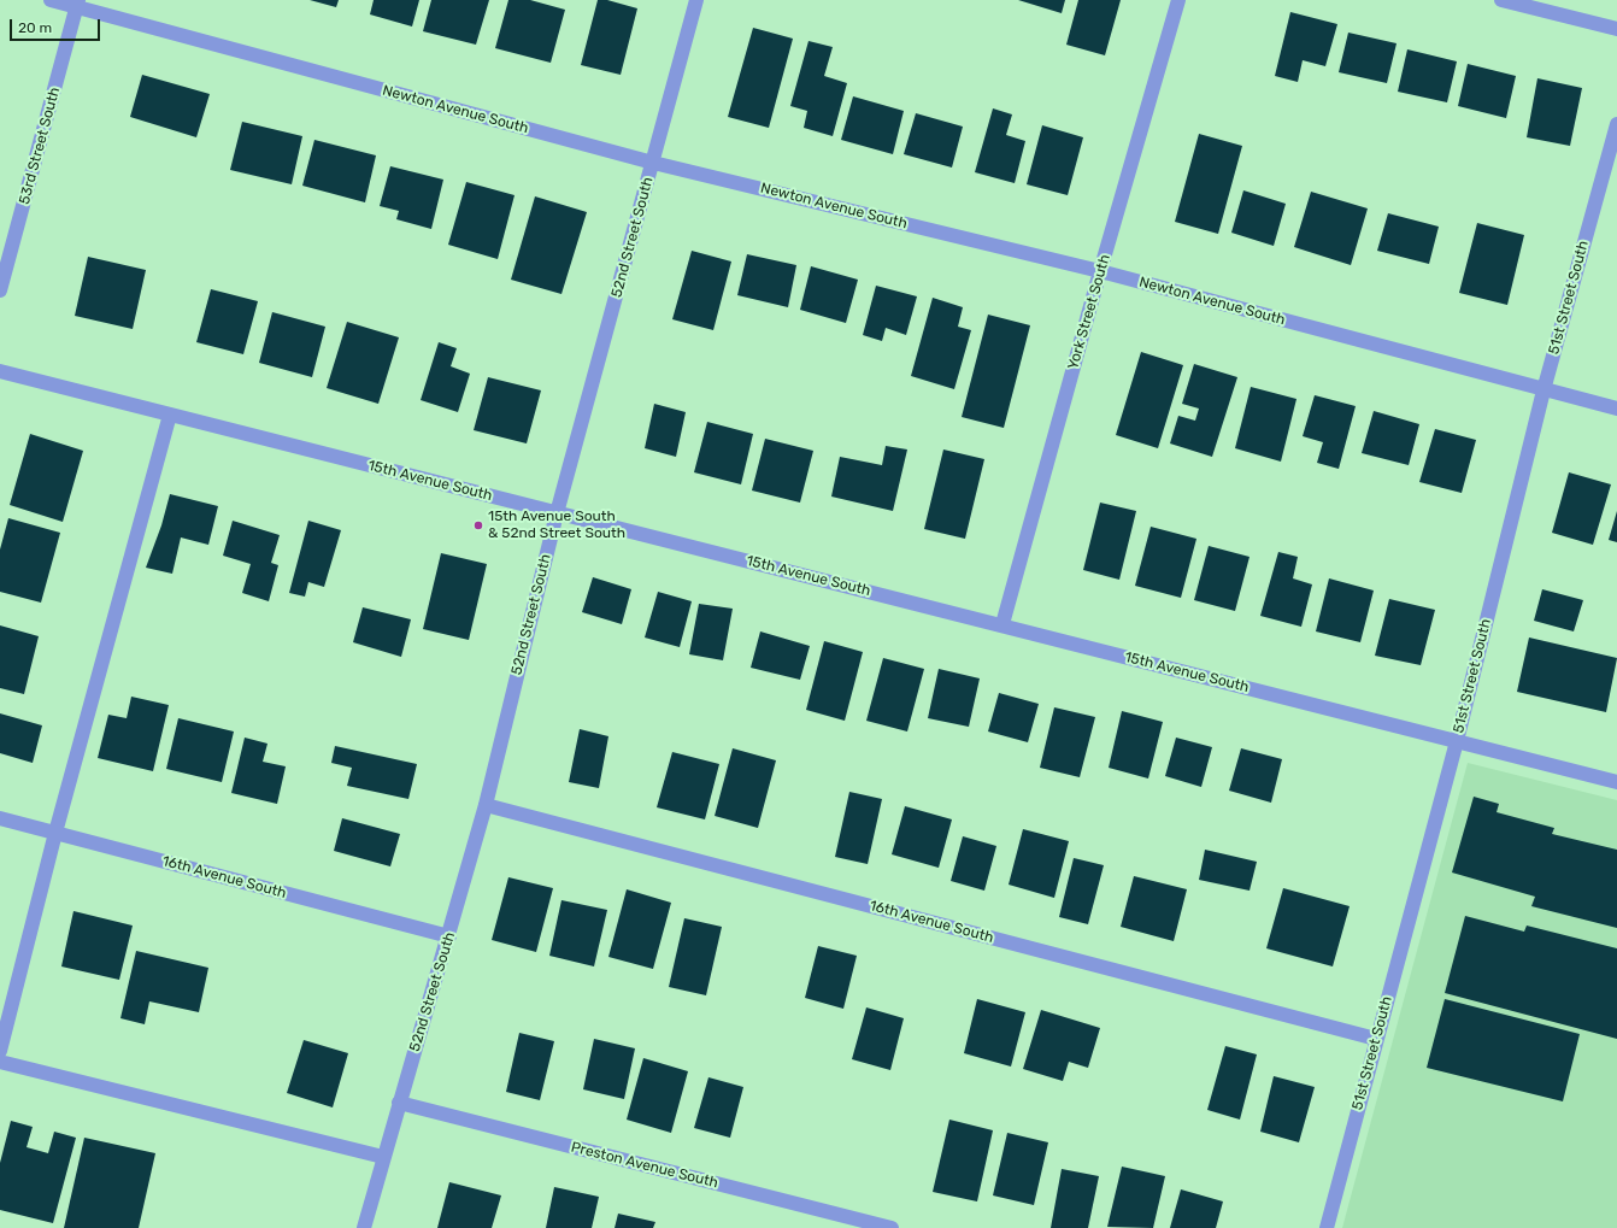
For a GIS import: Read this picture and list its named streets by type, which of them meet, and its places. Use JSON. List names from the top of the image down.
{
  "streets": {
    "street": [
      "Newton Avenue South",
      "53rd Street South",
      "52nd Street South",
      "51st Street South",
      "York Street South",
      "15th Avenue South",
      "16th Avenue South",
      "Preston Avenue South"
    ]
  },
  "crossings": [
    ["Newton Avenue South", "53rd Street South"],
    ["Newton Avenue South", "52nd Street South"],
    ["Newton Avenue South", "51st Street South"],
    ["Newton Avenue South", "York Street South"],
    ["52nd Street South", "15th Avenue South"],
    ["52nd Street South", "16th Avenue South"],
    ["52nd Street South", "Preston Avenue South"],
    ["51st Street South", "15th Avenue South"],
    ["51st Street South", "16th Avenue South"],
    ["York Street South", "15th Avenue South"]
  ],
  "places": ["15th Avenue South & 52nd Street South"],
  "scale_bar": "20 m"
}
